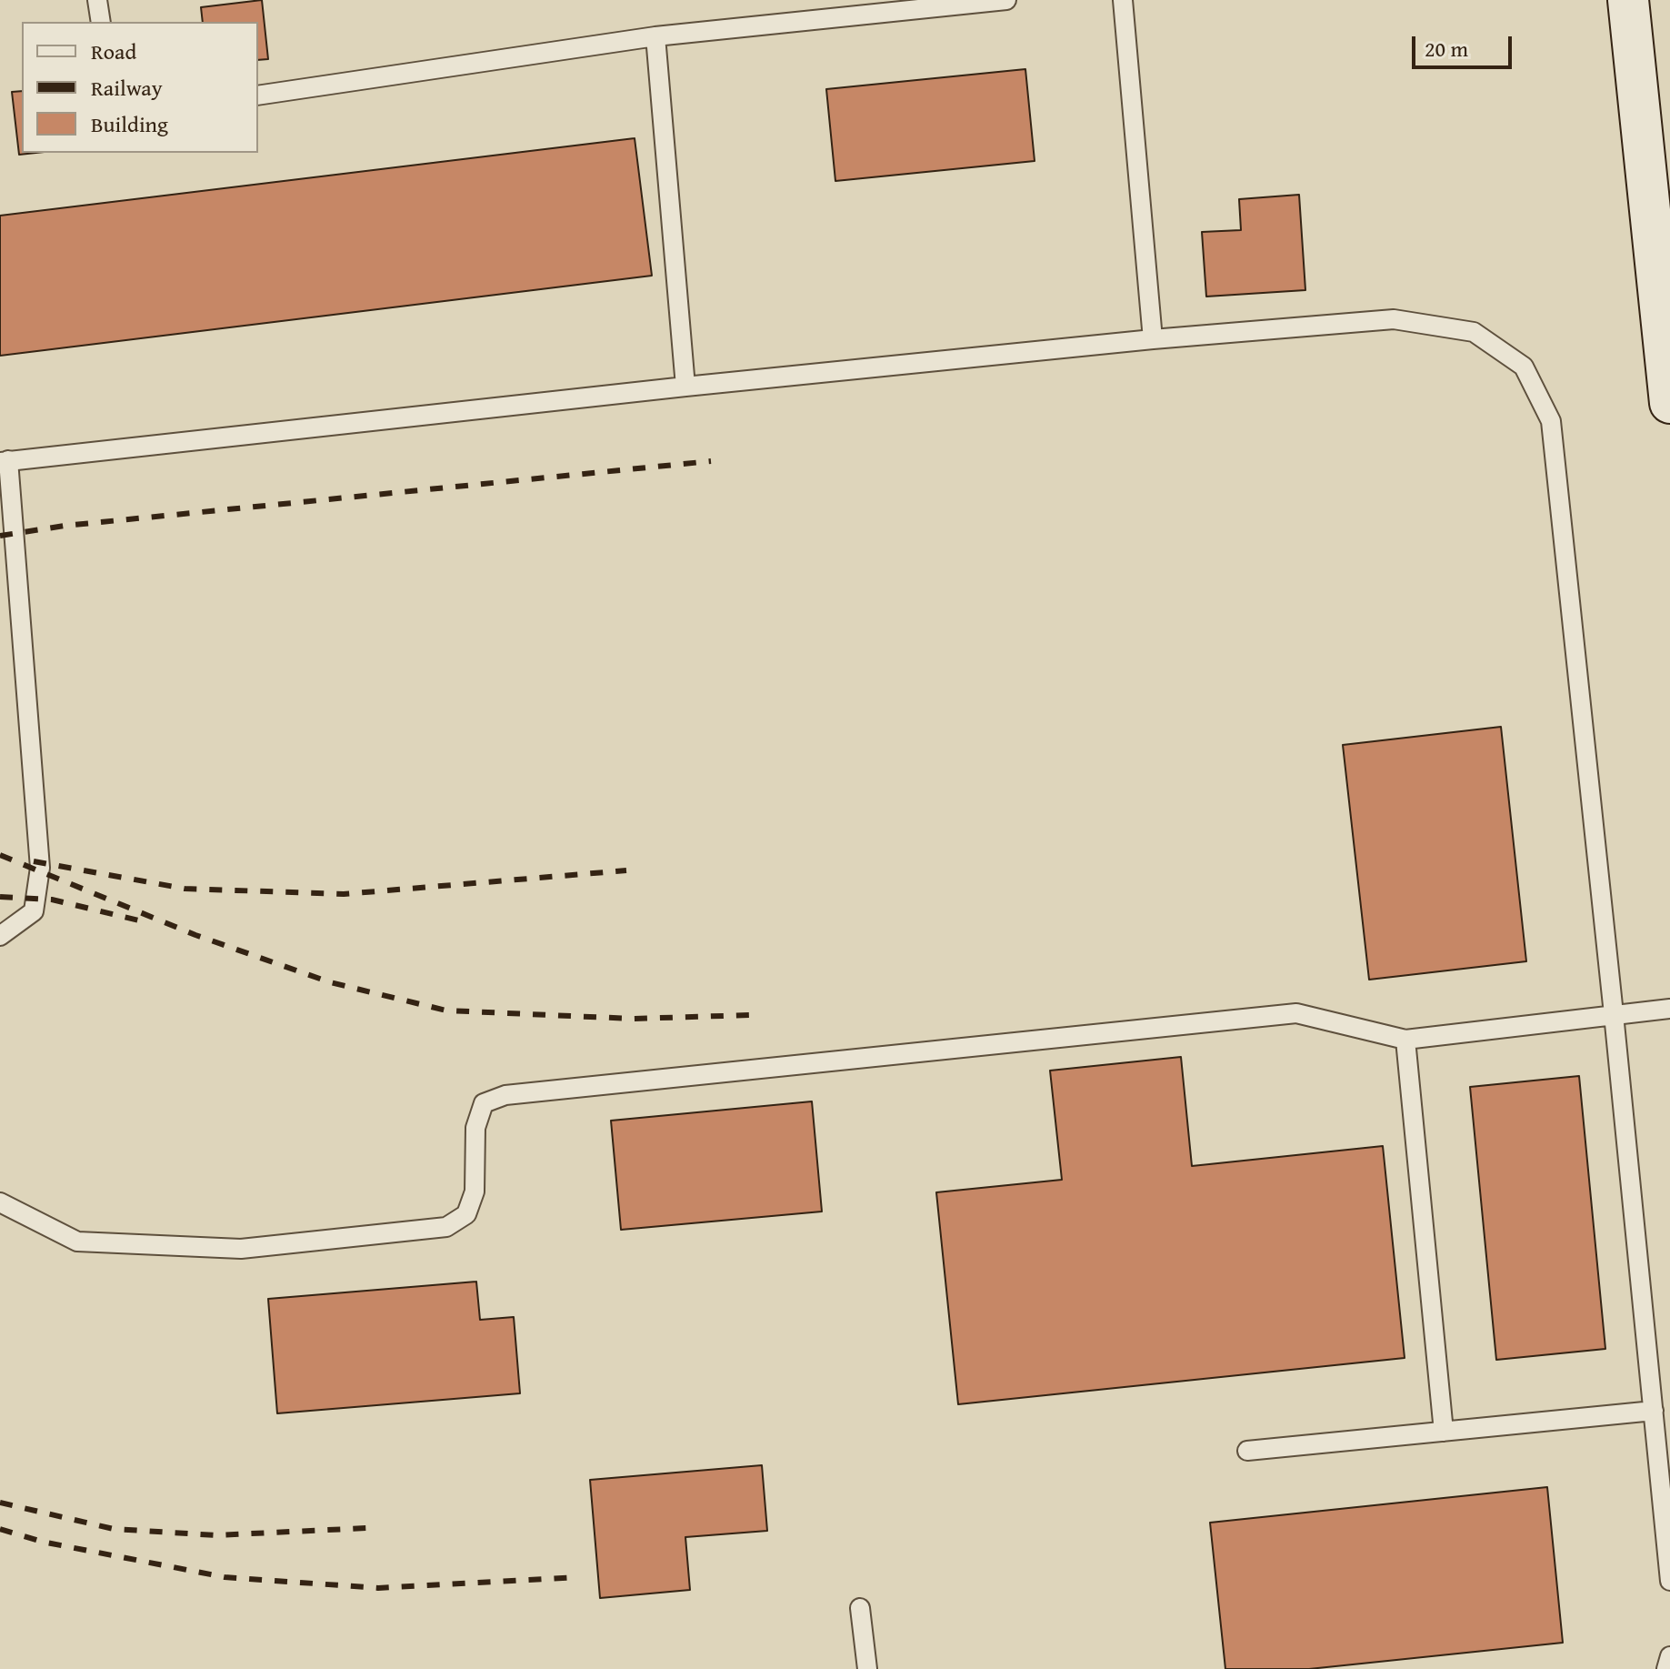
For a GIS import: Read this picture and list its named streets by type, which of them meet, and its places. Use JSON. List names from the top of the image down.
{
  "legend": ["Road", "Railway", "Building"],
  "scale_bar": "20 m"
}
